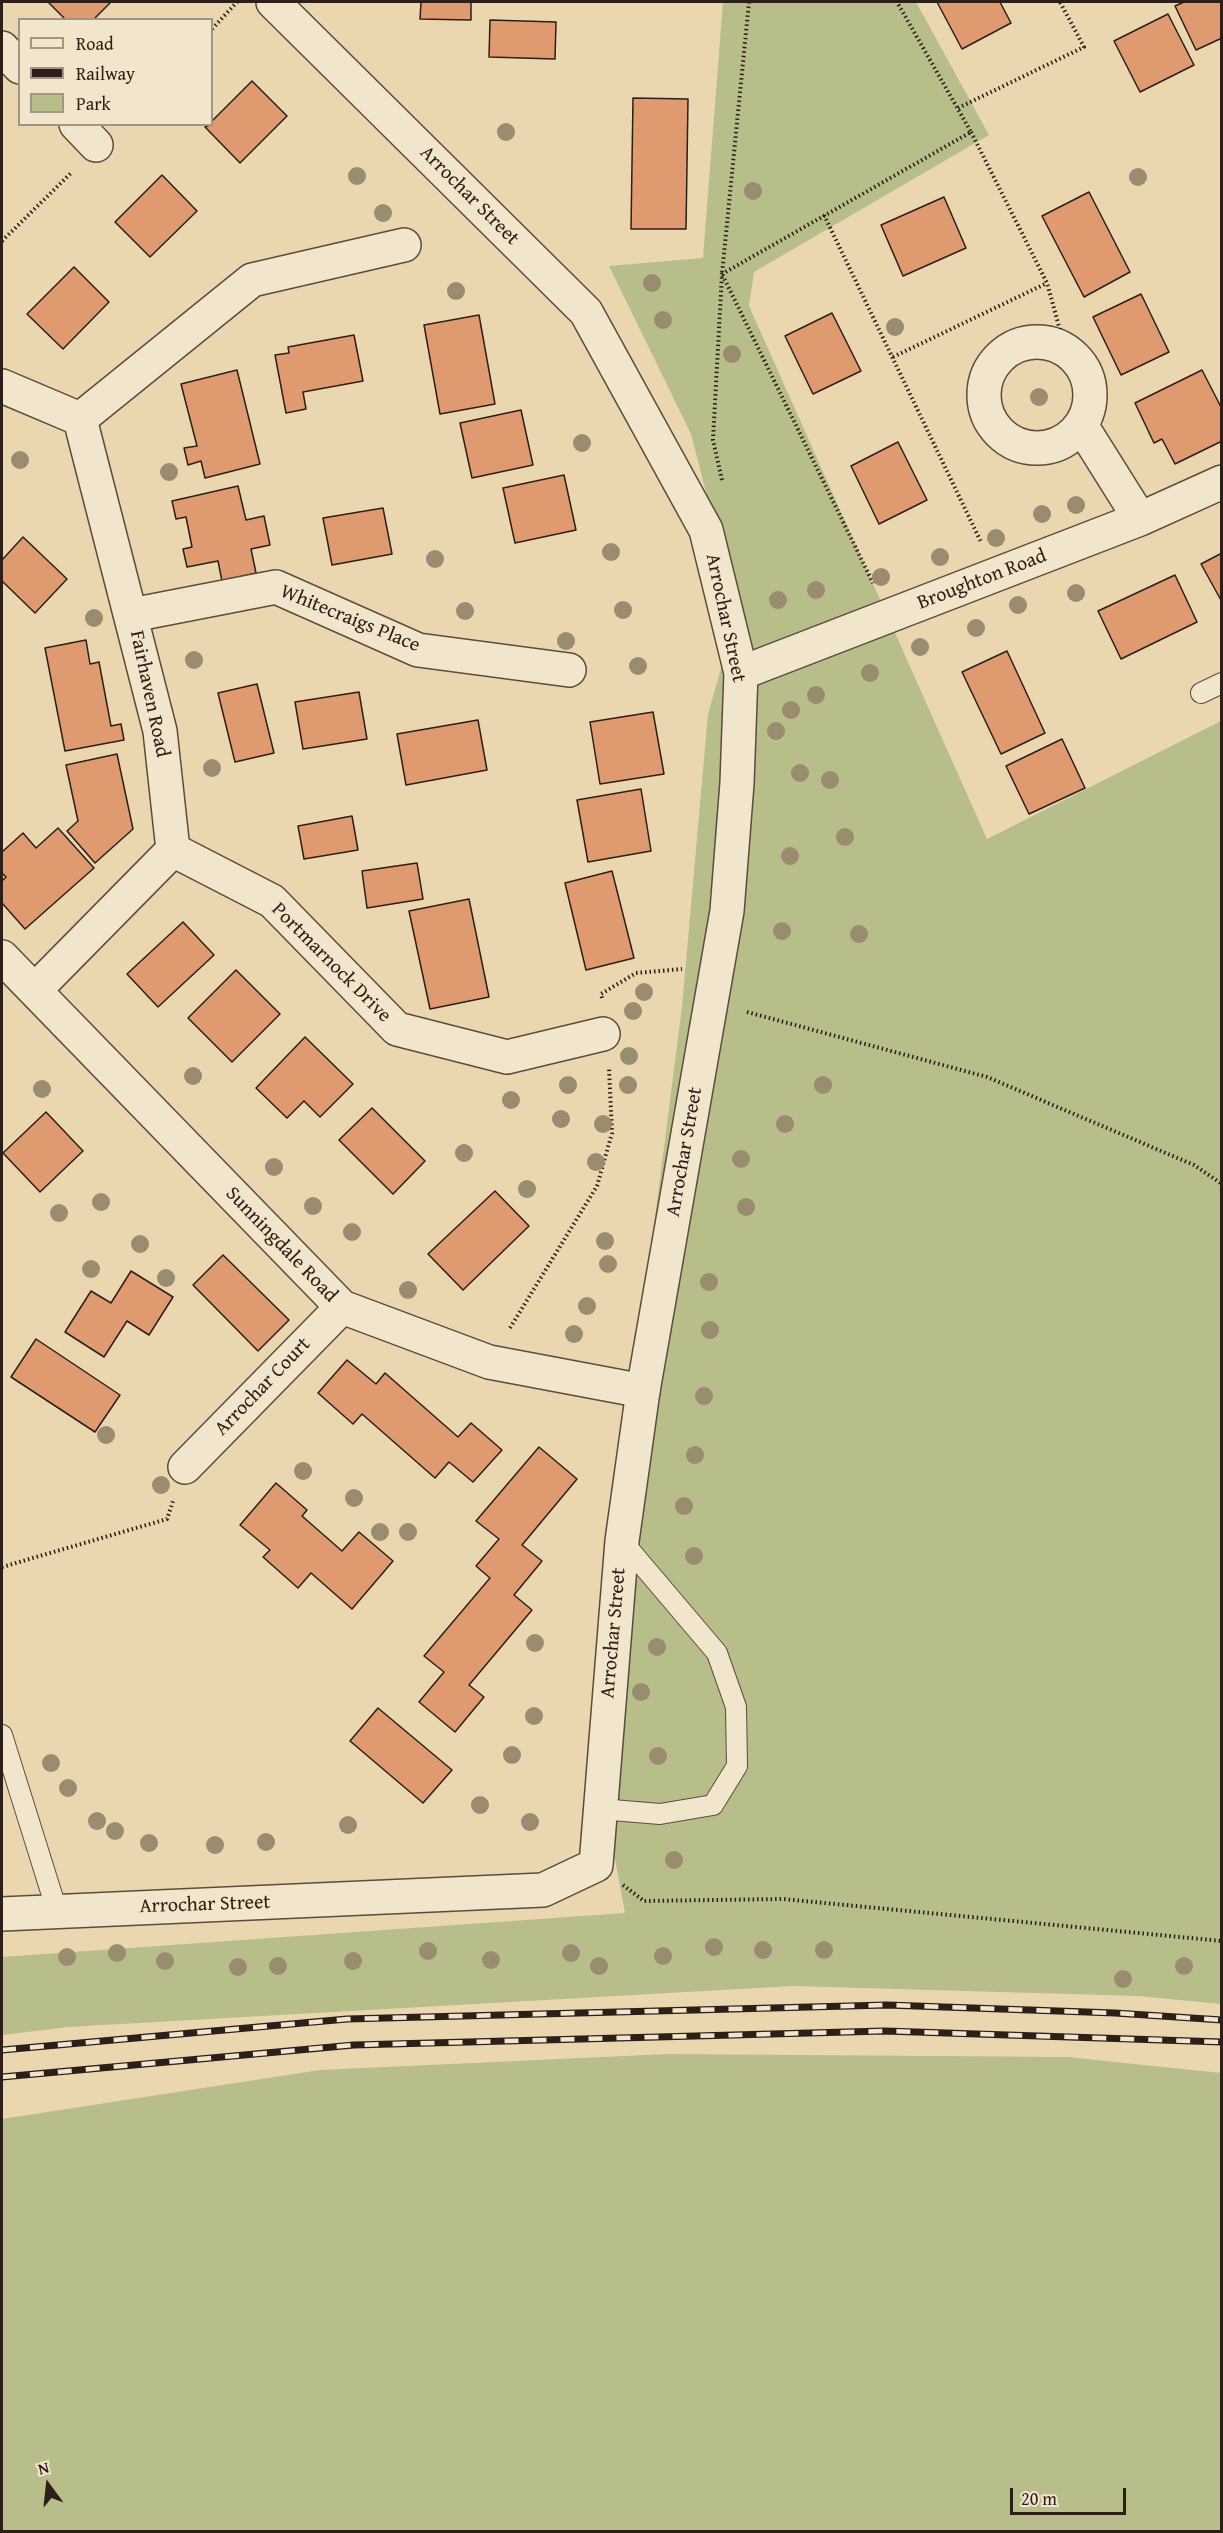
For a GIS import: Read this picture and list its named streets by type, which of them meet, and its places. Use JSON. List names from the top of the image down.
{
  "streets": {
    "street": [
      "Arrochar Street",
      "Broughton Road",
      "Whitecraigs Place",
      "Fairhaven Road",
      "Portmarnock Drive",
      "Sunningdale Road",
      "Arrochar Court"
    ]
  },
  "crossings": [
    ["Arrochar Street", "Broughton Road"],
    ["Arrochar Street", "Sunningdale Road"],
    ["Whitecraigs Place", "Fairhaven Road"],
    ["Fairhaven Road", "Portmarnock Drive"],
    ["Sunningdale Road", "Arrochar Court"]
  ],
  "legend": ["Road", "Railway", "Park"],
  "scale_bar": "20 m",
  "north": "top"
}
